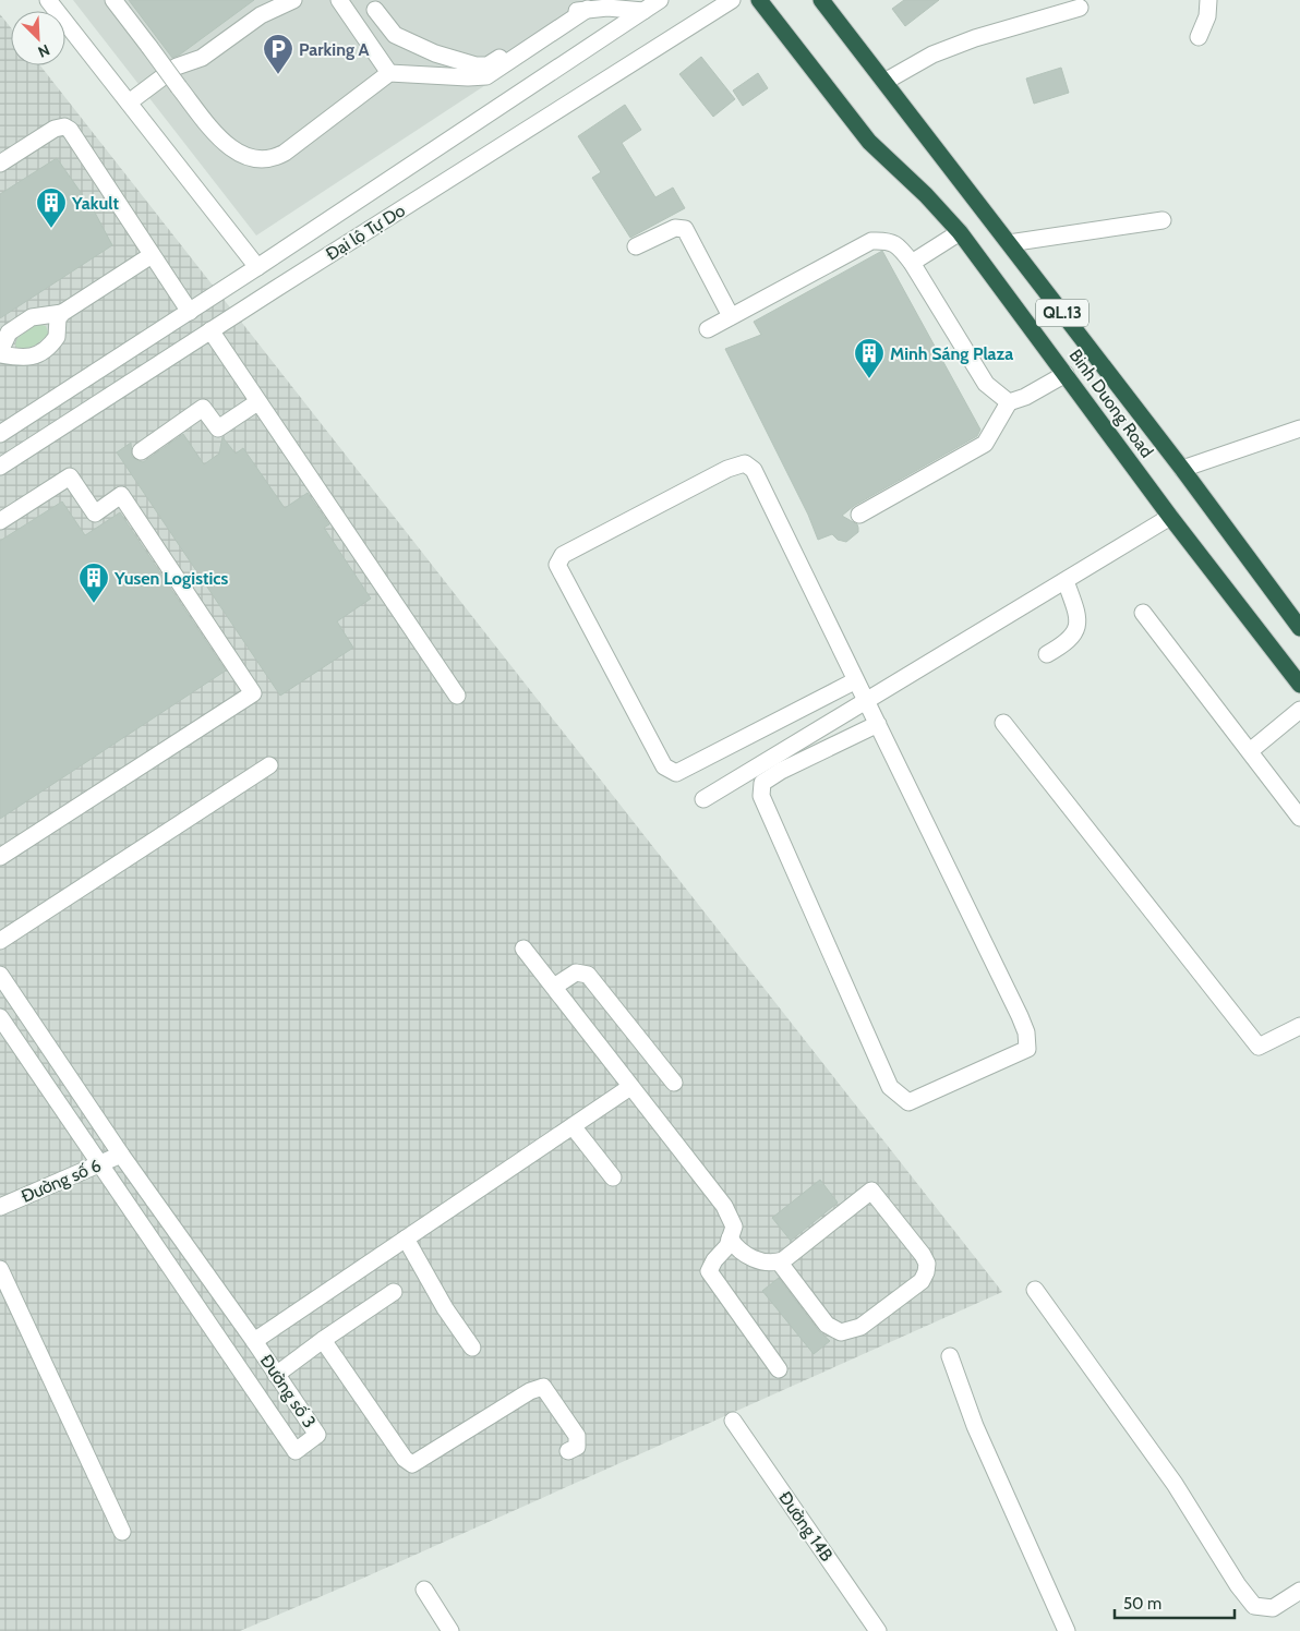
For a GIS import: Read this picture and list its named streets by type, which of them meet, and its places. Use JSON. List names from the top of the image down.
{
  "streets": {
    "highway": ["QL.13", "Binh Duong Road"],
    "street": [
      "Đại lộ Tự Do",
      "Đường số 6",
      "Đường số 3",
      "Đường 14B"
    ]
  },
  "crossings": [
    ["Đường số 6", "Đường số 3"]
  ],
  "places": {
    "parking": ["Parking A"],
    "building": ["Yakult", "Minh Sáng Plaza", "Yusen Logistics"]
  },
  "scale_bar": "50 m",
  "north": "bottom right"
}
